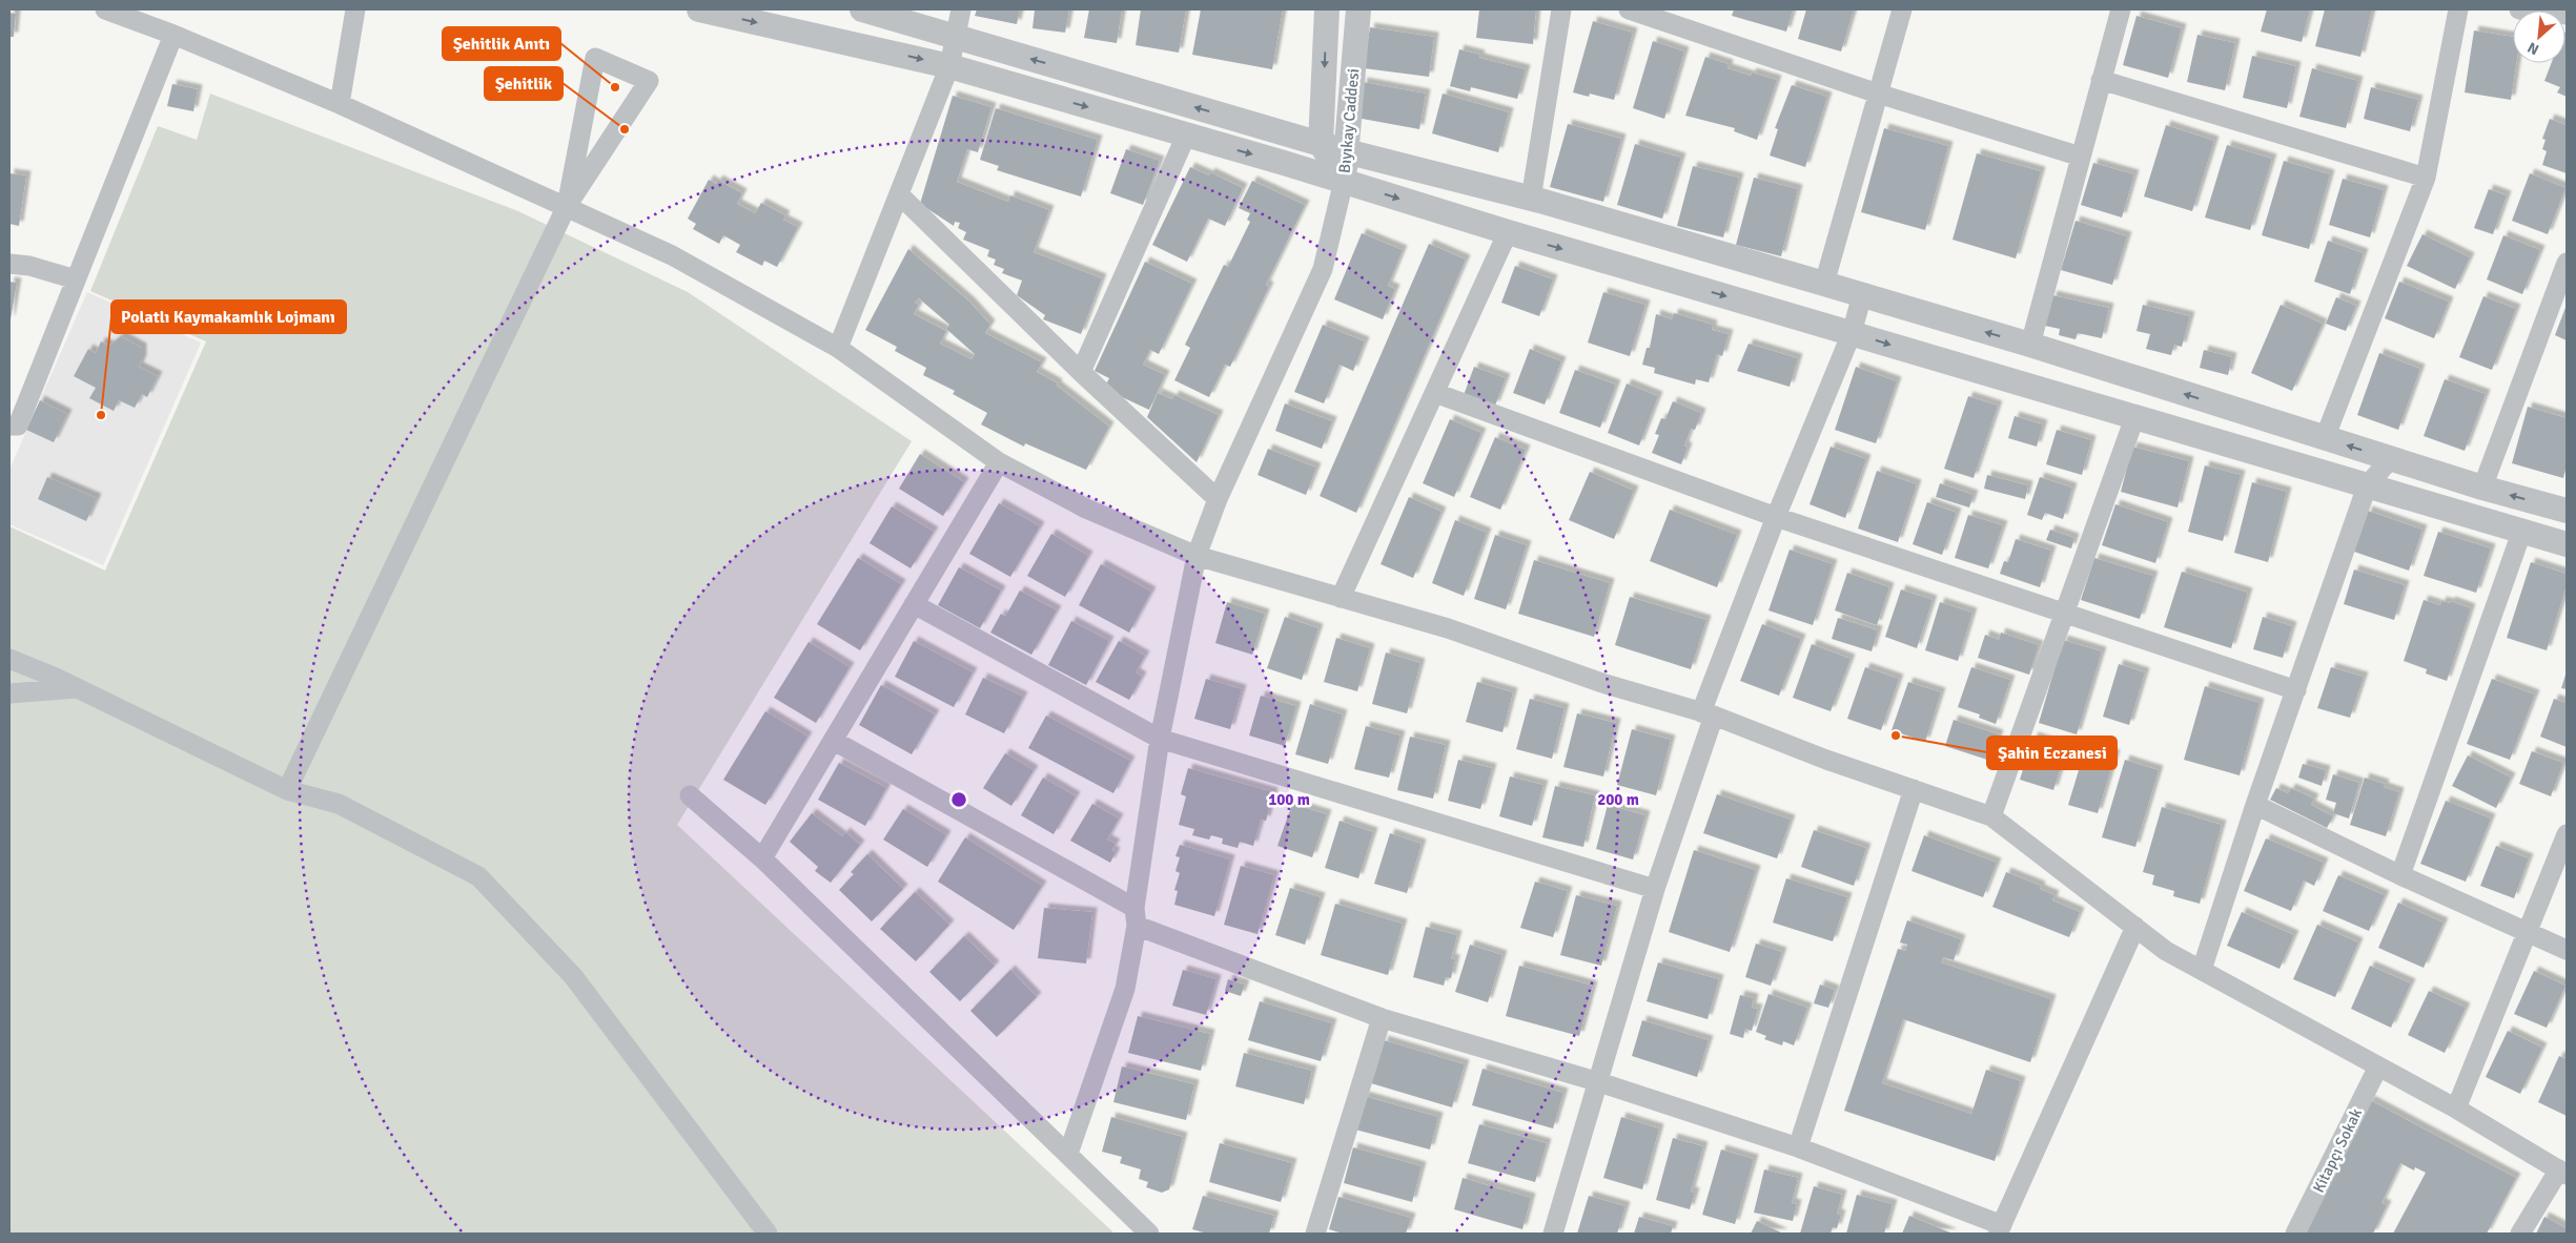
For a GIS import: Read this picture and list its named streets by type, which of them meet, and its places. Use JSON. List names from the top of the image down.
{
  "streets": {
    "street": ["Bıyıkay Caddesi", "Kitapçı Sokak"]
  },
  "places": [
    "Şehitlik Anıtı",
    "Şehitlik",
    "Polatlı Kaymakamlık Lojmanı",
    "Şahin Eczanesi"
  ],
  "north": "bottom left",
  "rings": ["100 m", "200 m"]
}
